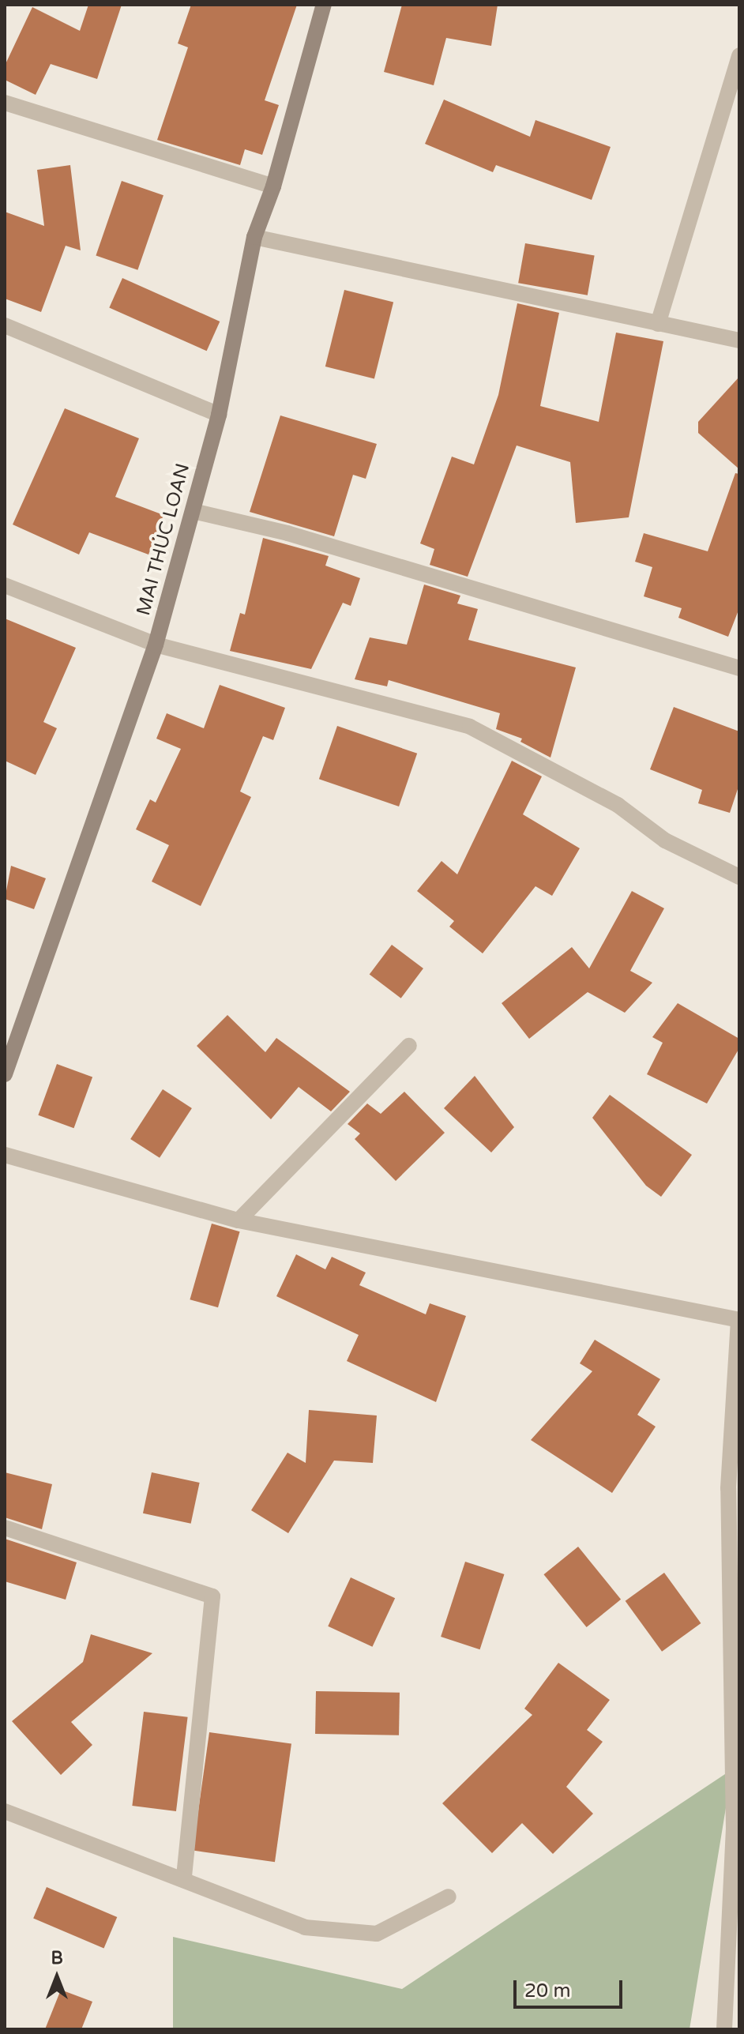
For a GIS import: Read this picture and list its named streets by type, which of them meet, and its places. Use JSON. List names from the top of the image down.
{
  "streets": {
    "main road": ["MAI THÚC LOAN"]
  },
  "scale_bar": "20 m",
  "north": "top"
}
